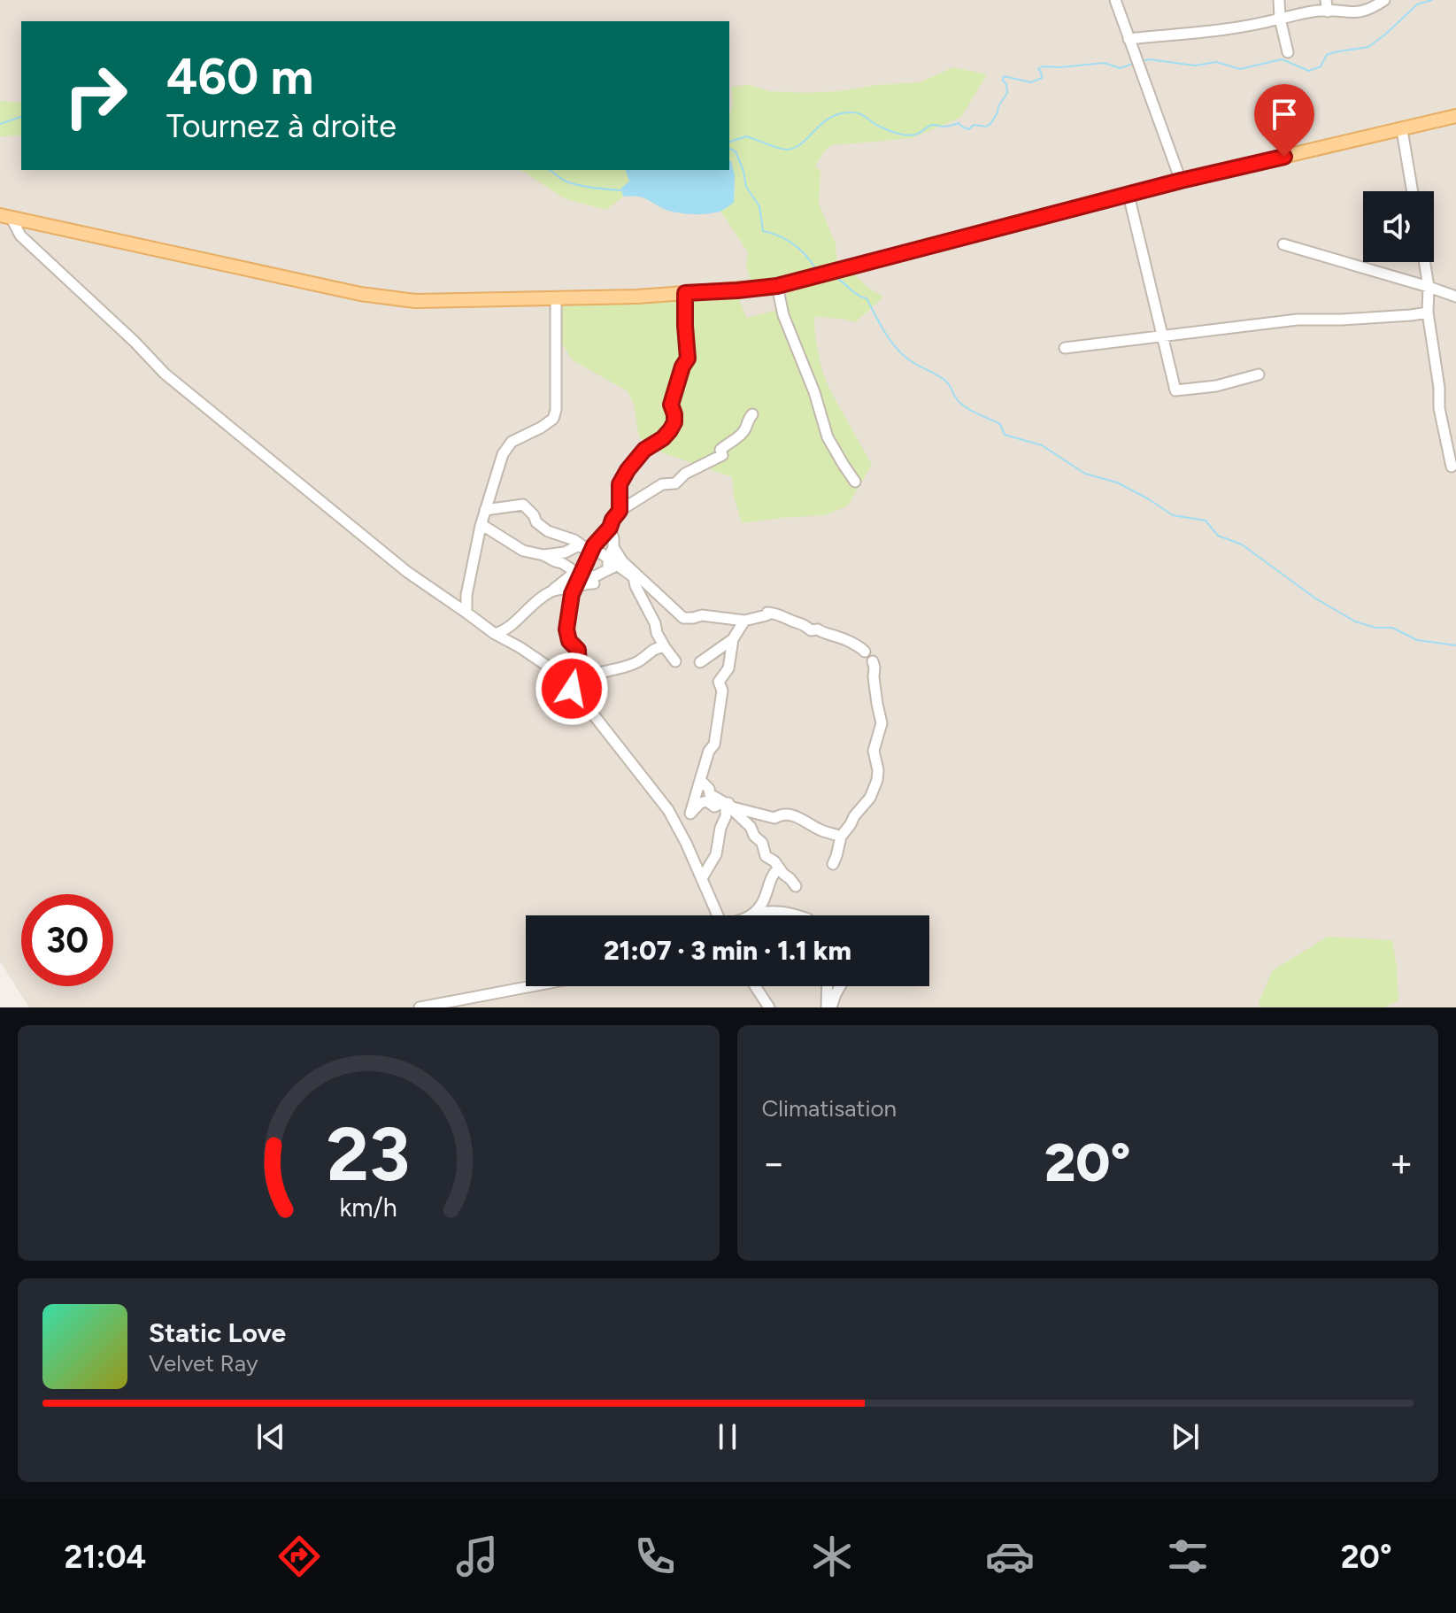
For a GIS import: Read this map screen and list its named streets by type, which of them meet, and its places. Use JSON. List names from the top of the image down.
{
  "page": {
    "turn": ["460 m", "Tournez à droite"],
    "limit": "30",
    "trip": "21:07 · 3 min · 1.1 km",
    "tile": "Climatisation",
    "heat": ["−", "20°", "+"],
    "song": ["Static Love", "Velvet Ray"],
    "tabs": ["21:04", "20°"],
    "gauge": ["23", "km/h"]
  }
}
